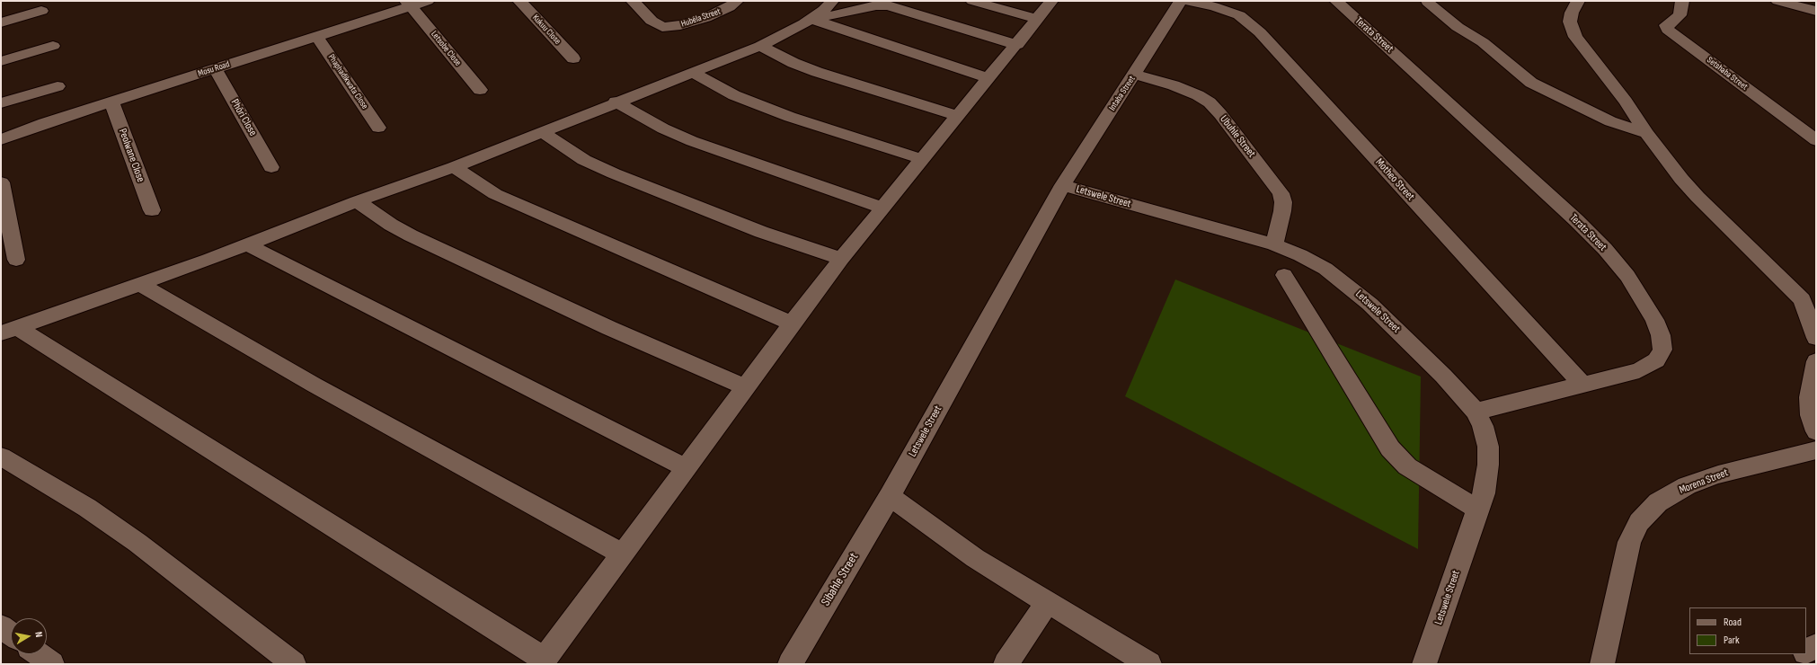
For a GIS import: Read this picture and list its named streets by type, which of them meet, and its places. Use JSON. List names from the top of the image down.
{
  "streets": {
    "street": [
      "Hubêla Street",
      "Kukuu Close",
      "Terata Street",
      "Letsobe Close",
      "Mosu Road",
      "Setshaba Street",
      "Phaphadikwata Close",
      "Intaba Street",
      "Phôri Close",
      "Ubuhle Street",
      "Peolwane Close",
      "Motheo Street",
      "Letswele Street",
      "Morena Street",
      "Sibahle Street"
    ]
  },
  "crossings": [
    ["Terata Street", "Motheo Street"],
    ["Terata Street", "Letswele Street"],
    ["Letsobe Close", "Mosu Road"],
    ["Mosu Road", "Phaphadikwata Close"],
    ["Mosu Road", "Phôri Close"],
    ["Mosu Road", "Peolwane Close"],
    ["Intaba Street", "Ubuhle Street"],
    ["Intaba Street", "Letswele Street"],
    ["Ubuhle Street", "Letswele Street"],
    ["Letswele Street", "Sibahle Street"]
  ],
  "legend": ["Road", "Park"],
  "north": "right"
}
